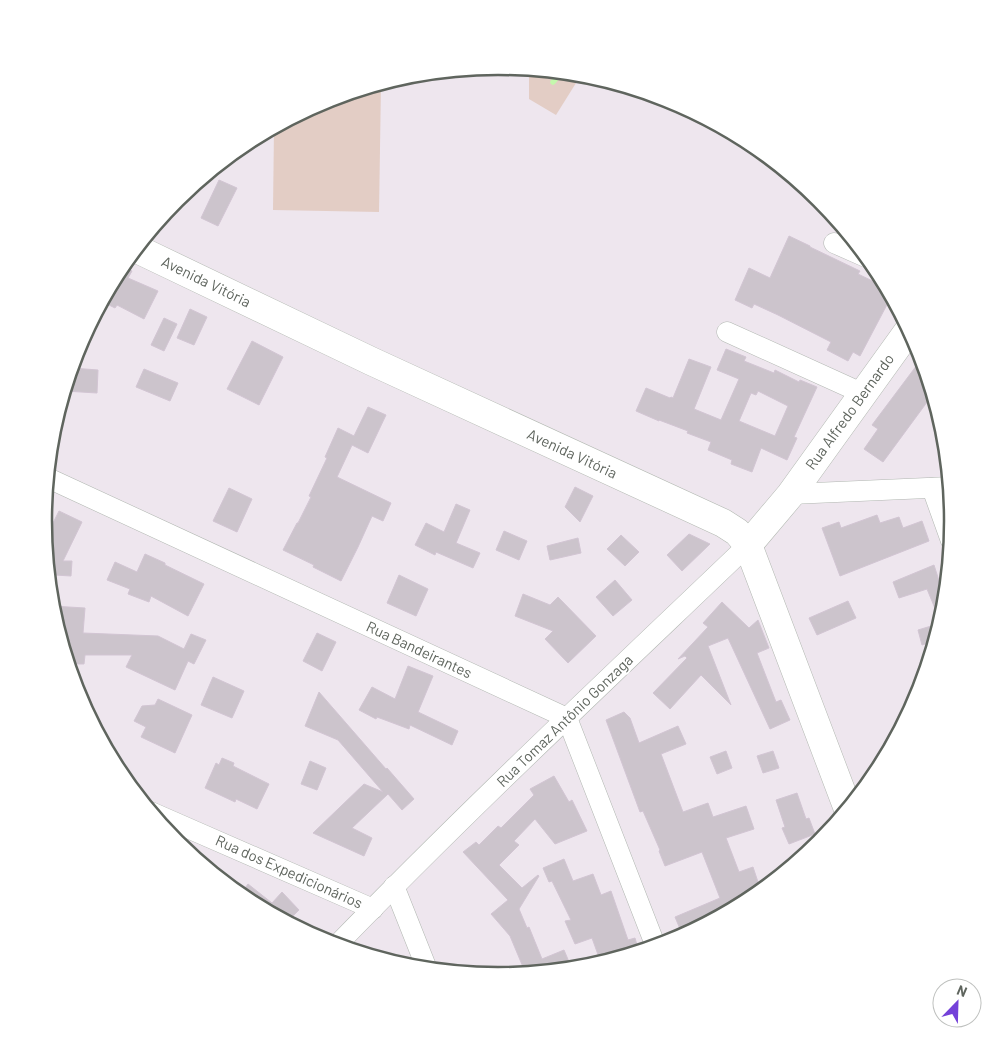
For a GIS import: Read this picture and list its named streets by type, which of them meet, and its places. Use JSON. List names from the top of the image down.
{
  "streets": {
    "street": [
      "Avenida Vitória",
      "Rua Alfredo Bernardo",
      "Rua Bandeirantes",
      "Rua Tomaz Antônio Gonzaga",
      "Rua dos Expedicionários"
    ]
  },
  "crossings": [
    ["Avenida Vitória", "Rua Tomaz Antônio Gonzaga"],
    ["Rua Alfredo Bernardo", "Rua Tomaz Antônio Gonzaga"],
    ["Rua Bandeirantes", "Rua Tomaz Antônio Gonzaga"],
    ["Rua Tomaz Antônio Gonzaga", "Rua dos Expedicionários"]
  ],
  "north": "top right"
}
